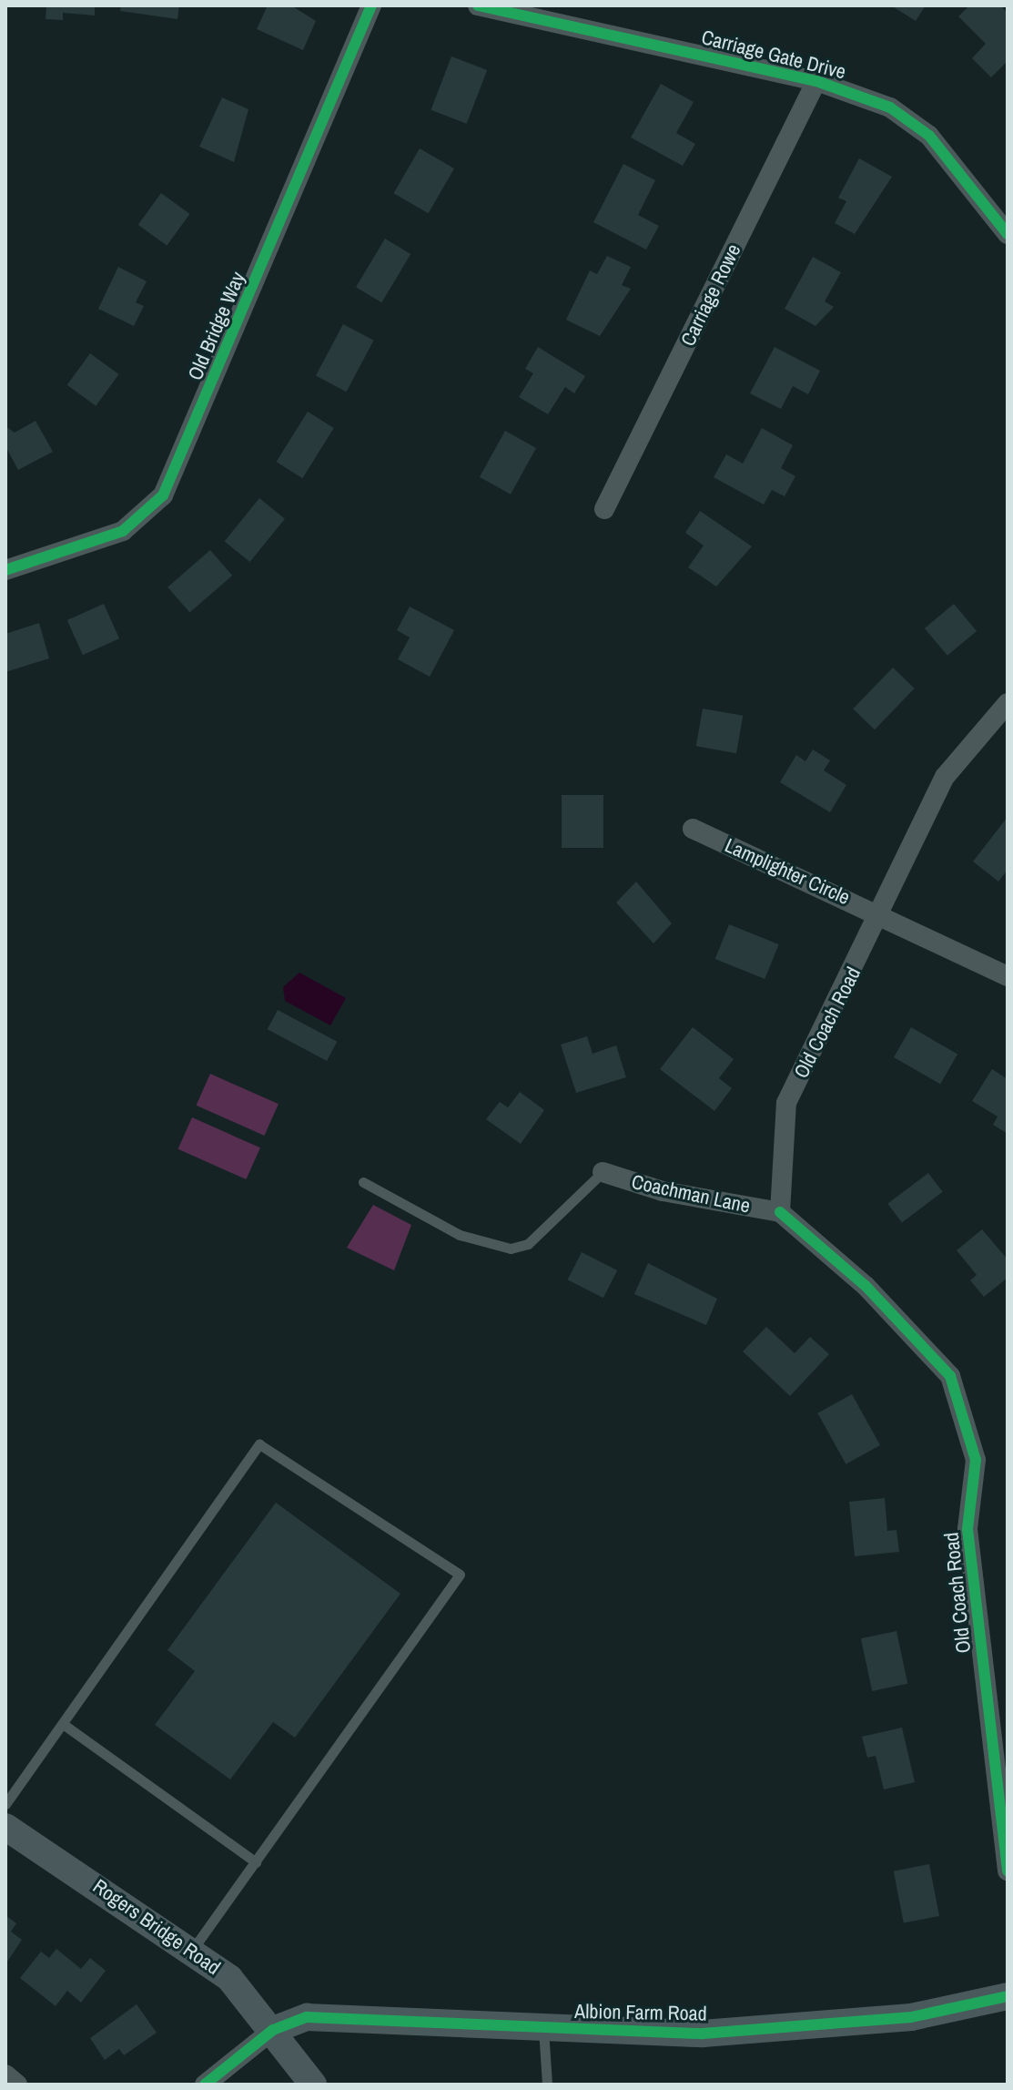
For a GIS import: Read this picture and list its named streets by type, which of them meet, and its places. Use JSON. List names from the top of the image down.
{
  "streets": {
    "street": [
      "Carriage Gate Drive",
      "Carriage Rowe",
      "Old Bridge Way",
      "Lamplighter Circle",
      "Old Coach Road",
      "Coachman Lane",
      "Rogers Bridge Road",
      "Albion Farm Road"
    ]
  },
  "crossings": [
    ["Carriage Gate Drive", "Carriage Rowe"],
    ["Lamplighter Circle", "Old Coach Road"],
    ["Old Coach Road", "Coachman Lane"],
    ["Rogers Bridge Road", "Albion Farm Road"]
  ]
}
